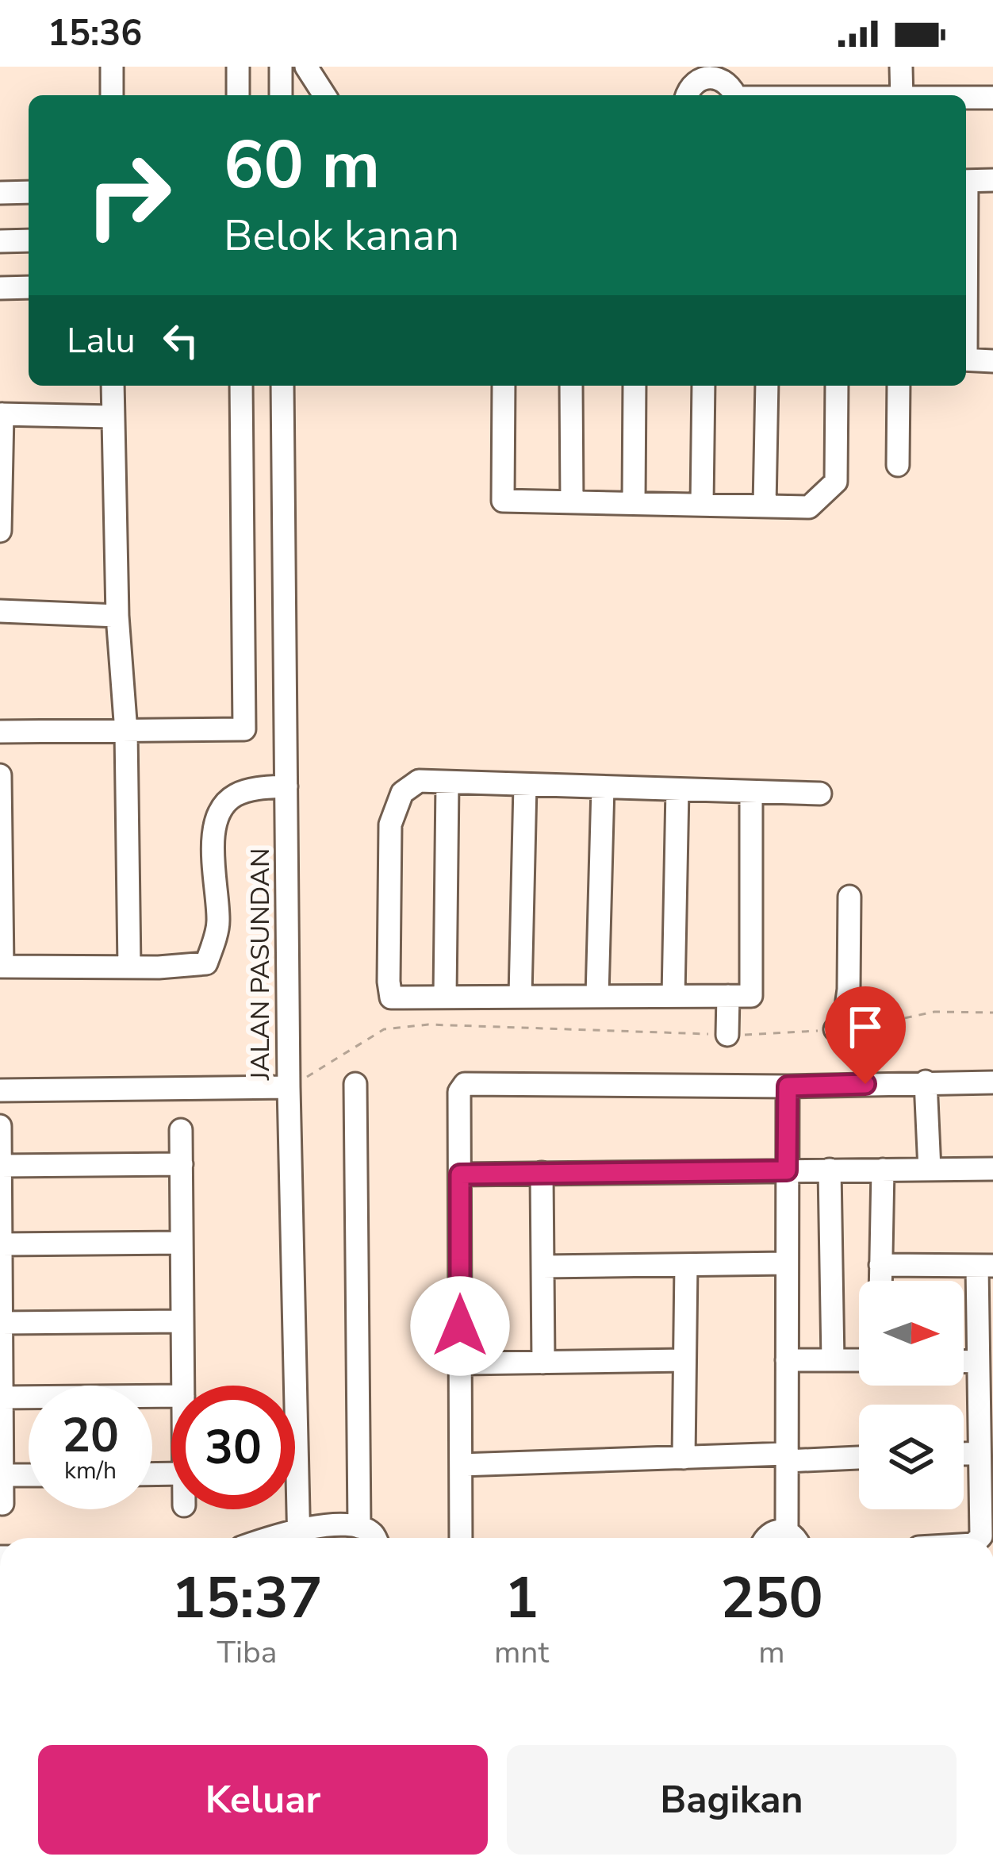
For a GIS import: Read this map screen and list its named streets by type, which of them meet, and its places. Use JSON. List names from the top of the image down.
{
  "streets": {
    "street": ["JALAN PASUNDAN"]
  },
  "north": "right",
  "page": {
    "status": "15:36",
    "turn": ["60 m", "Belok kanan"],
    "then": "Lalu",
    "speed": "20 km/h",
    "limit": "30",
    "eta": [
      "15:37",
      "Tiba",
      "1",
      "mnt",
      "250",
      "m"
    ],
    "buttons": ["Keluar", "Bagikan"]
  }
}
